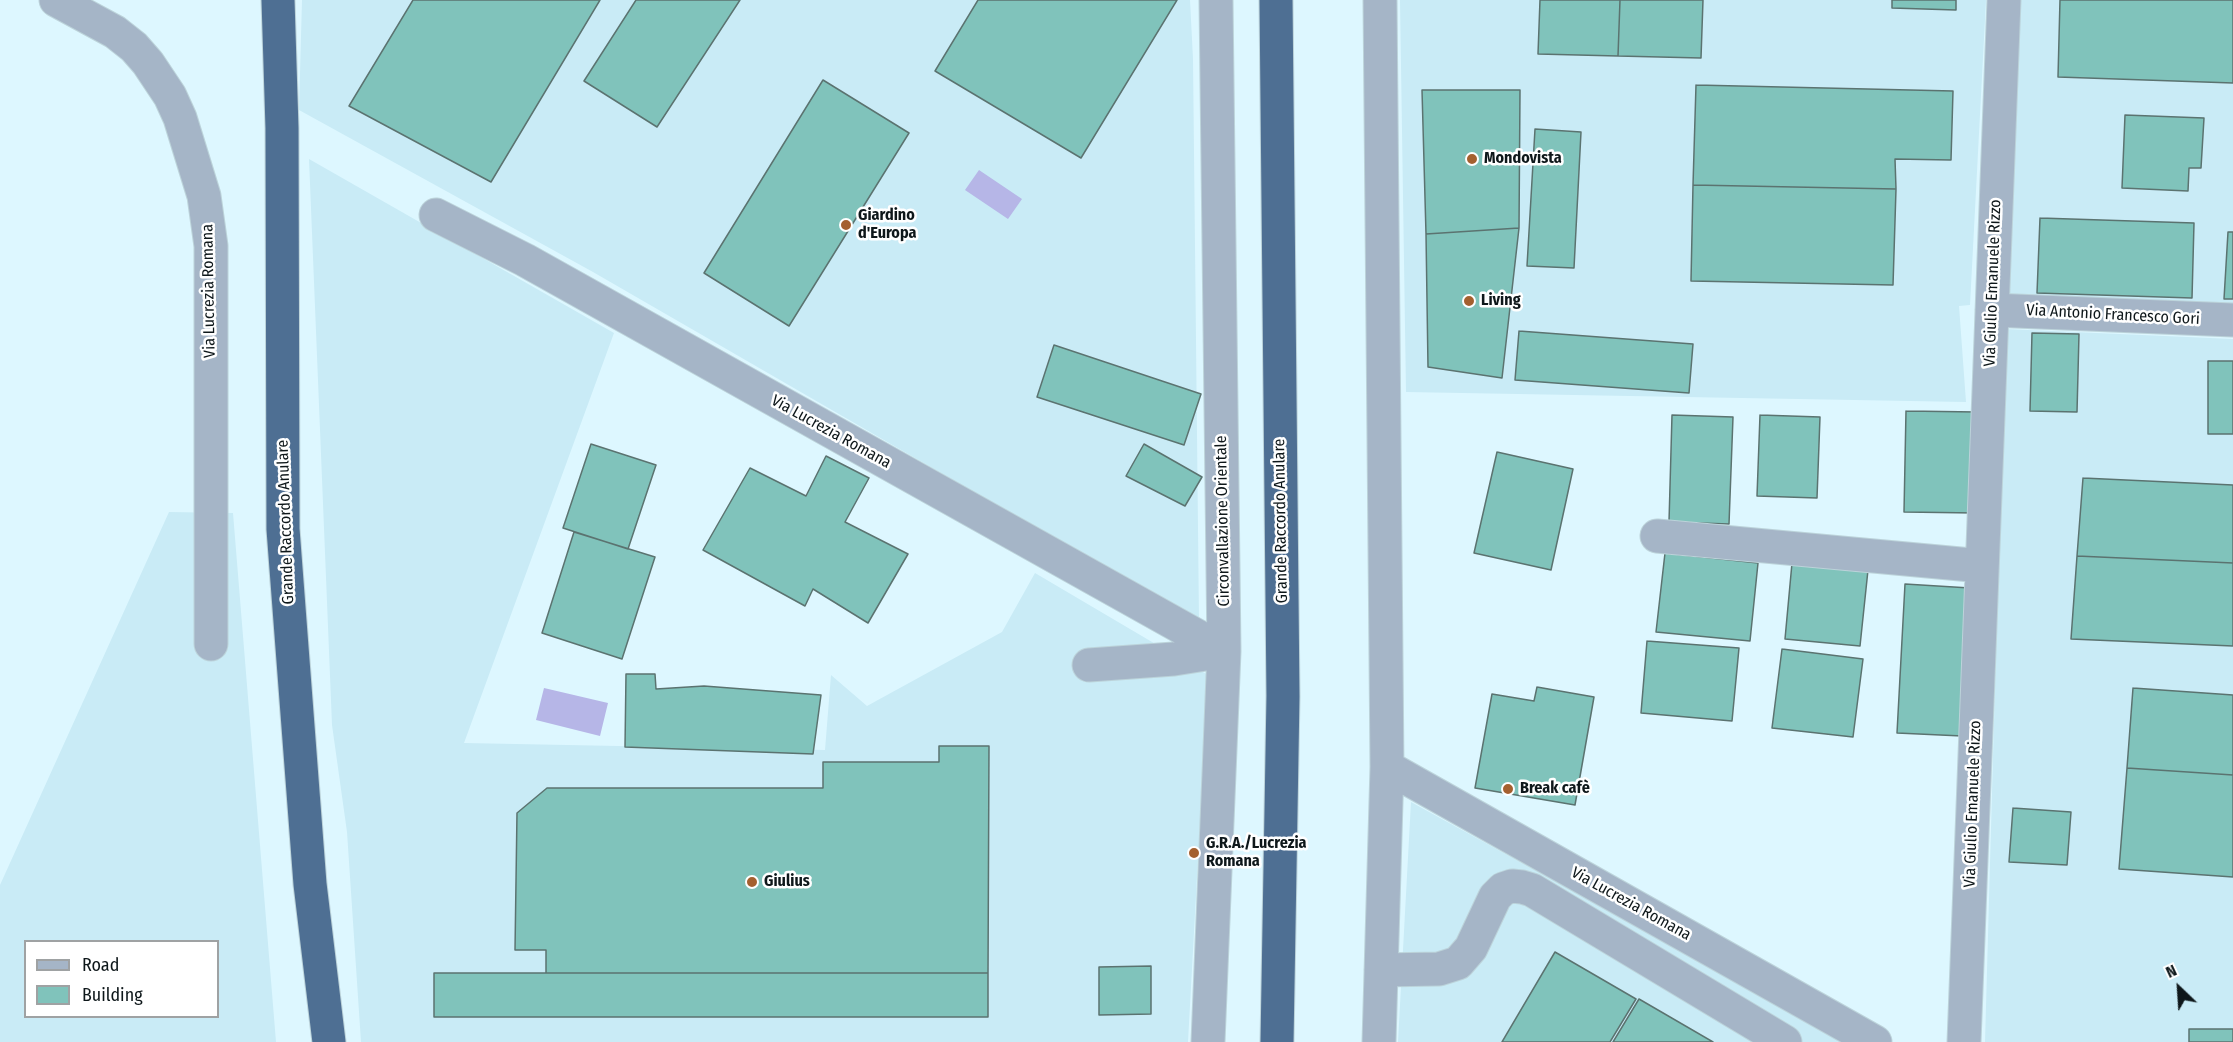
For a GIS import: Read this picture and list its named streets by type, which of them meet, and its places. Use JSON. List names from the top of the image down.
{
  "streets": {
    "highway": ["Grande Raccordo Anulare"],
    "street": [
      "Via Giulio Emanuele Rizzo",
      "Via Lucrezia Romana",
      "Via Antonio Francesco Gori",
      "Circonvallazione Orientale"
    ]
  },
  "crossings": [
    ["Via Giulio Emanuele Rizzo", "Via Antonio Francesco Gori"],
    ["Via Lucrezia Romana", "Circonvallazione Orientale"]
  ],
  "places": [
    "Mondovista",
    "Giardino d'Europa",
    "Living",
    "Break cafè",
    "G.R.A./Lucrezia Romana",
    "Giulius"
  ],
  "legend": ["Road", "Building"],
  "north": "top left"
}
